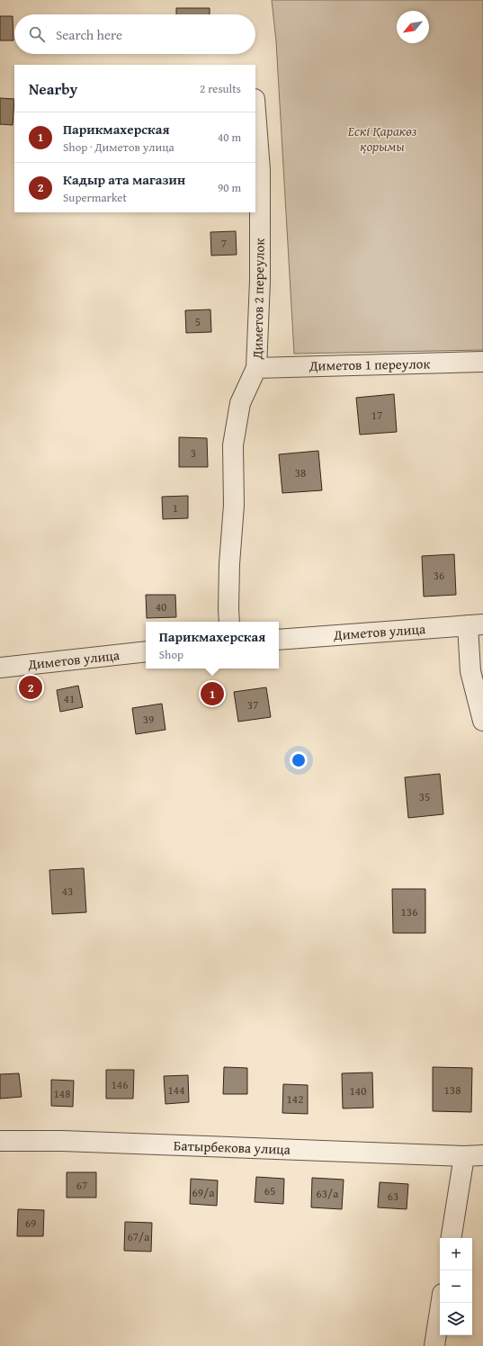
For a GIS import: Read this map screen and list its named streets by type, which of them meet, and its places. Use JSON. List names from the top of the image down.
{
  "streets": {
    "street": [
      "Диметов 2 переулок",
      "Диметов 1 переулок",
      "Диметов улица",
      "Батырбекова улица"
    ]
  },
  "crossings": [
    ["Диметов 2 переулок", "Диметов 1 переулок"]
  ],
  "parks": ["Ескі Қаракөз қорымы"],
  "house_numbers": [
    "7",
    "5",
    "17",
    "3",
    "38",
    "1",
    "36",
    "40",
    "41",
    "37",
    "39",
    "35",
    "43",
    "136",
    "146",
    "144",
    "138",
    "140",
    "148",
    "142",
    "67",
    "65",
    "69/а",
    "63/а",
    "63",
    "69",
    "67/а"
  ],
  "north": "bottom left",
  "page": {
    "search": "Search here",
    "heading": ["Nearby", "2 results"],
    "list": [
      {
        "mark": "1",
        "name": "Парикмахерская",
        "note": "Shop · Диметов улица",
        "value": "40 m"
      },
      {
        "mark": "2",
        "name": "Кадыр ата магазин",
        "note": "Supermarket",
        "value": "90 m"
      }
    ],
    "popup": ["Парикмахерская", "Shop"],
    "pins": ["2", "1"],
    "map_buttons": ["+", "−"]
  }
}
